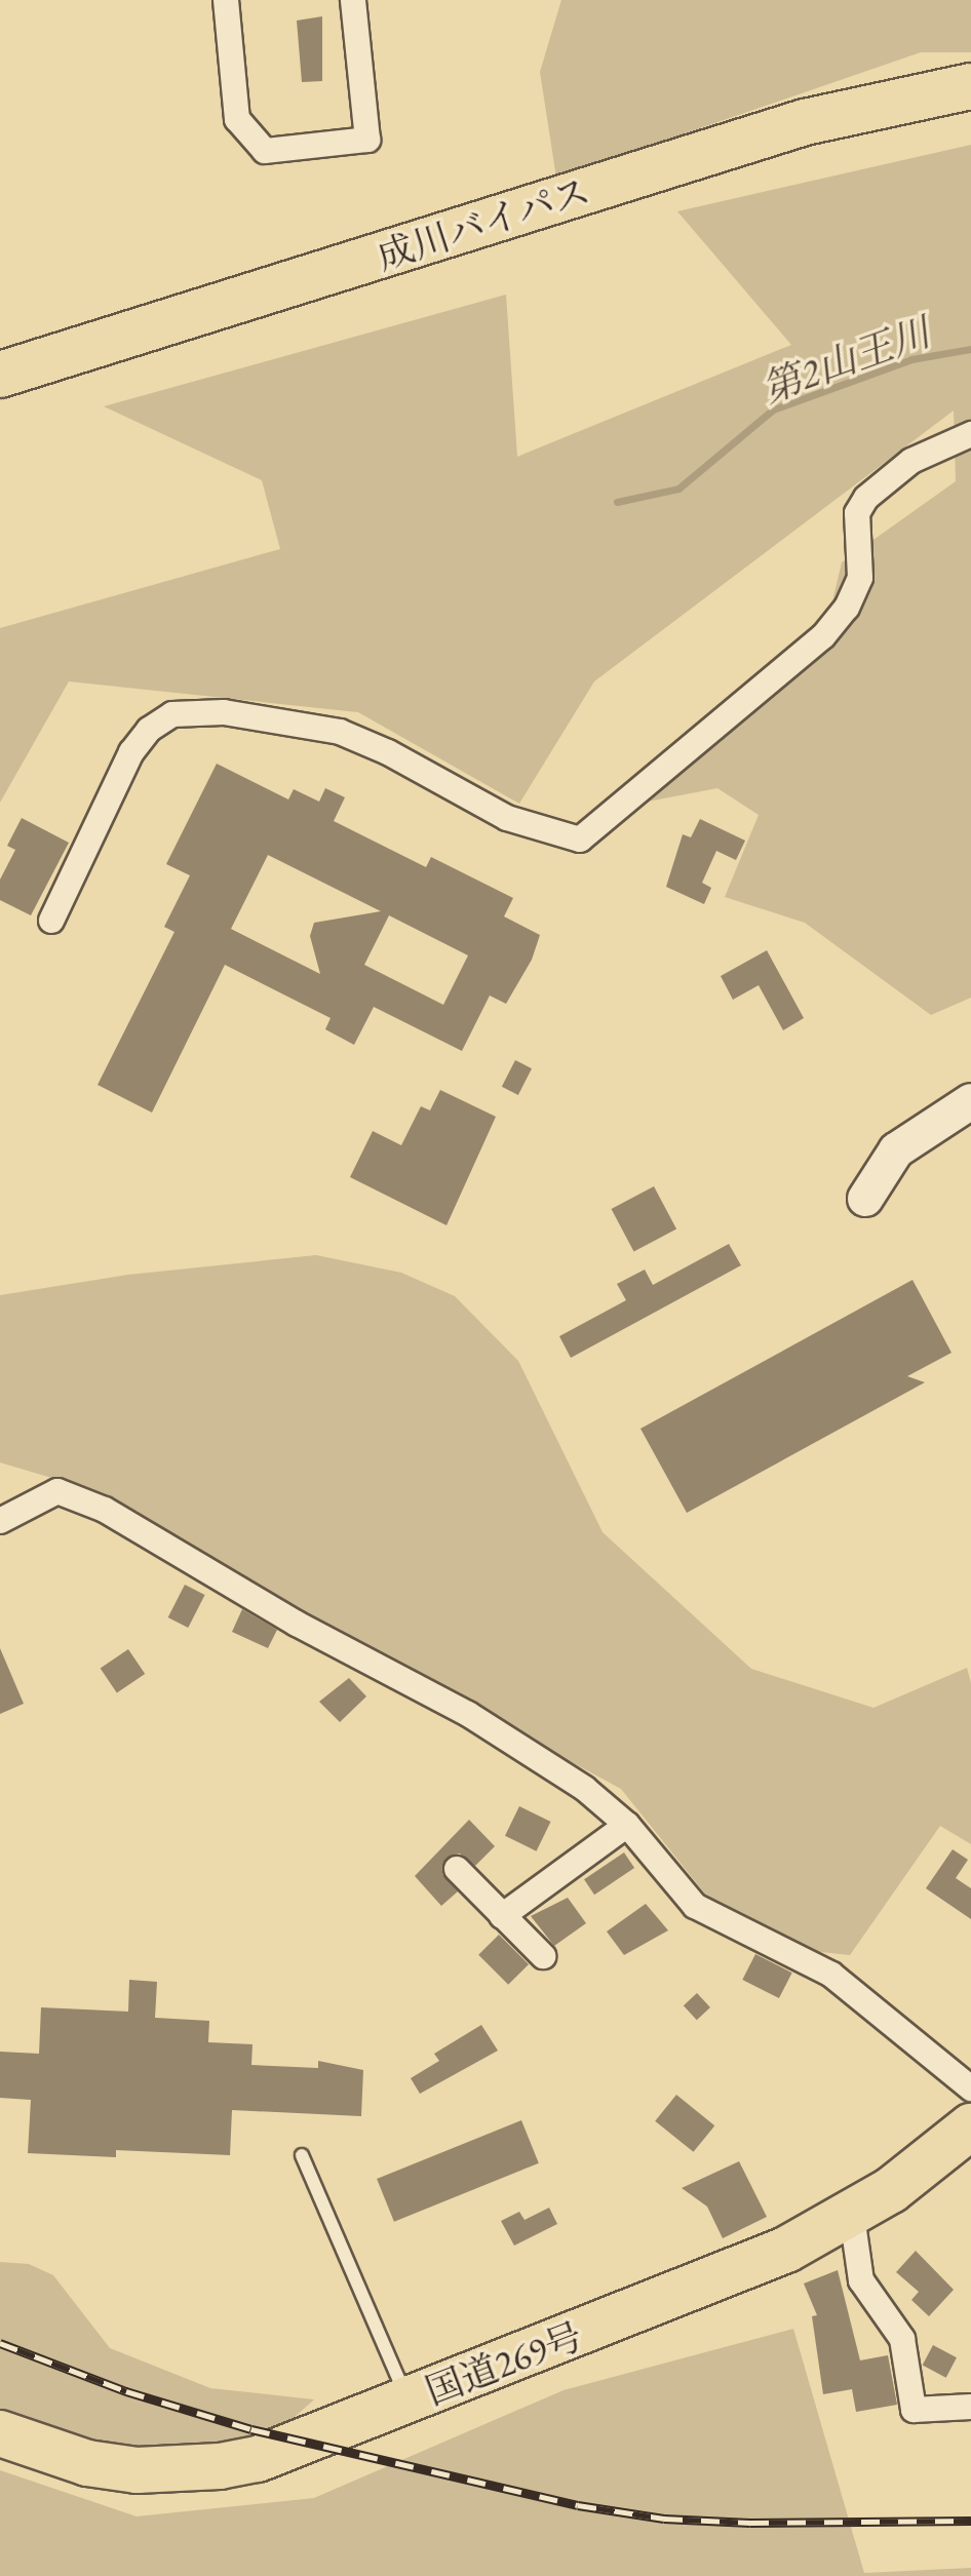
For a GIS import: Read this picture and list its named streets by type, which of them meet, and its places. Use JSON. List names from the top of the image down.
{
  "streets": {
    "highway": ["成川バイパス", "国道269号"]
  },
  "water": ["第2山王川"]
}
